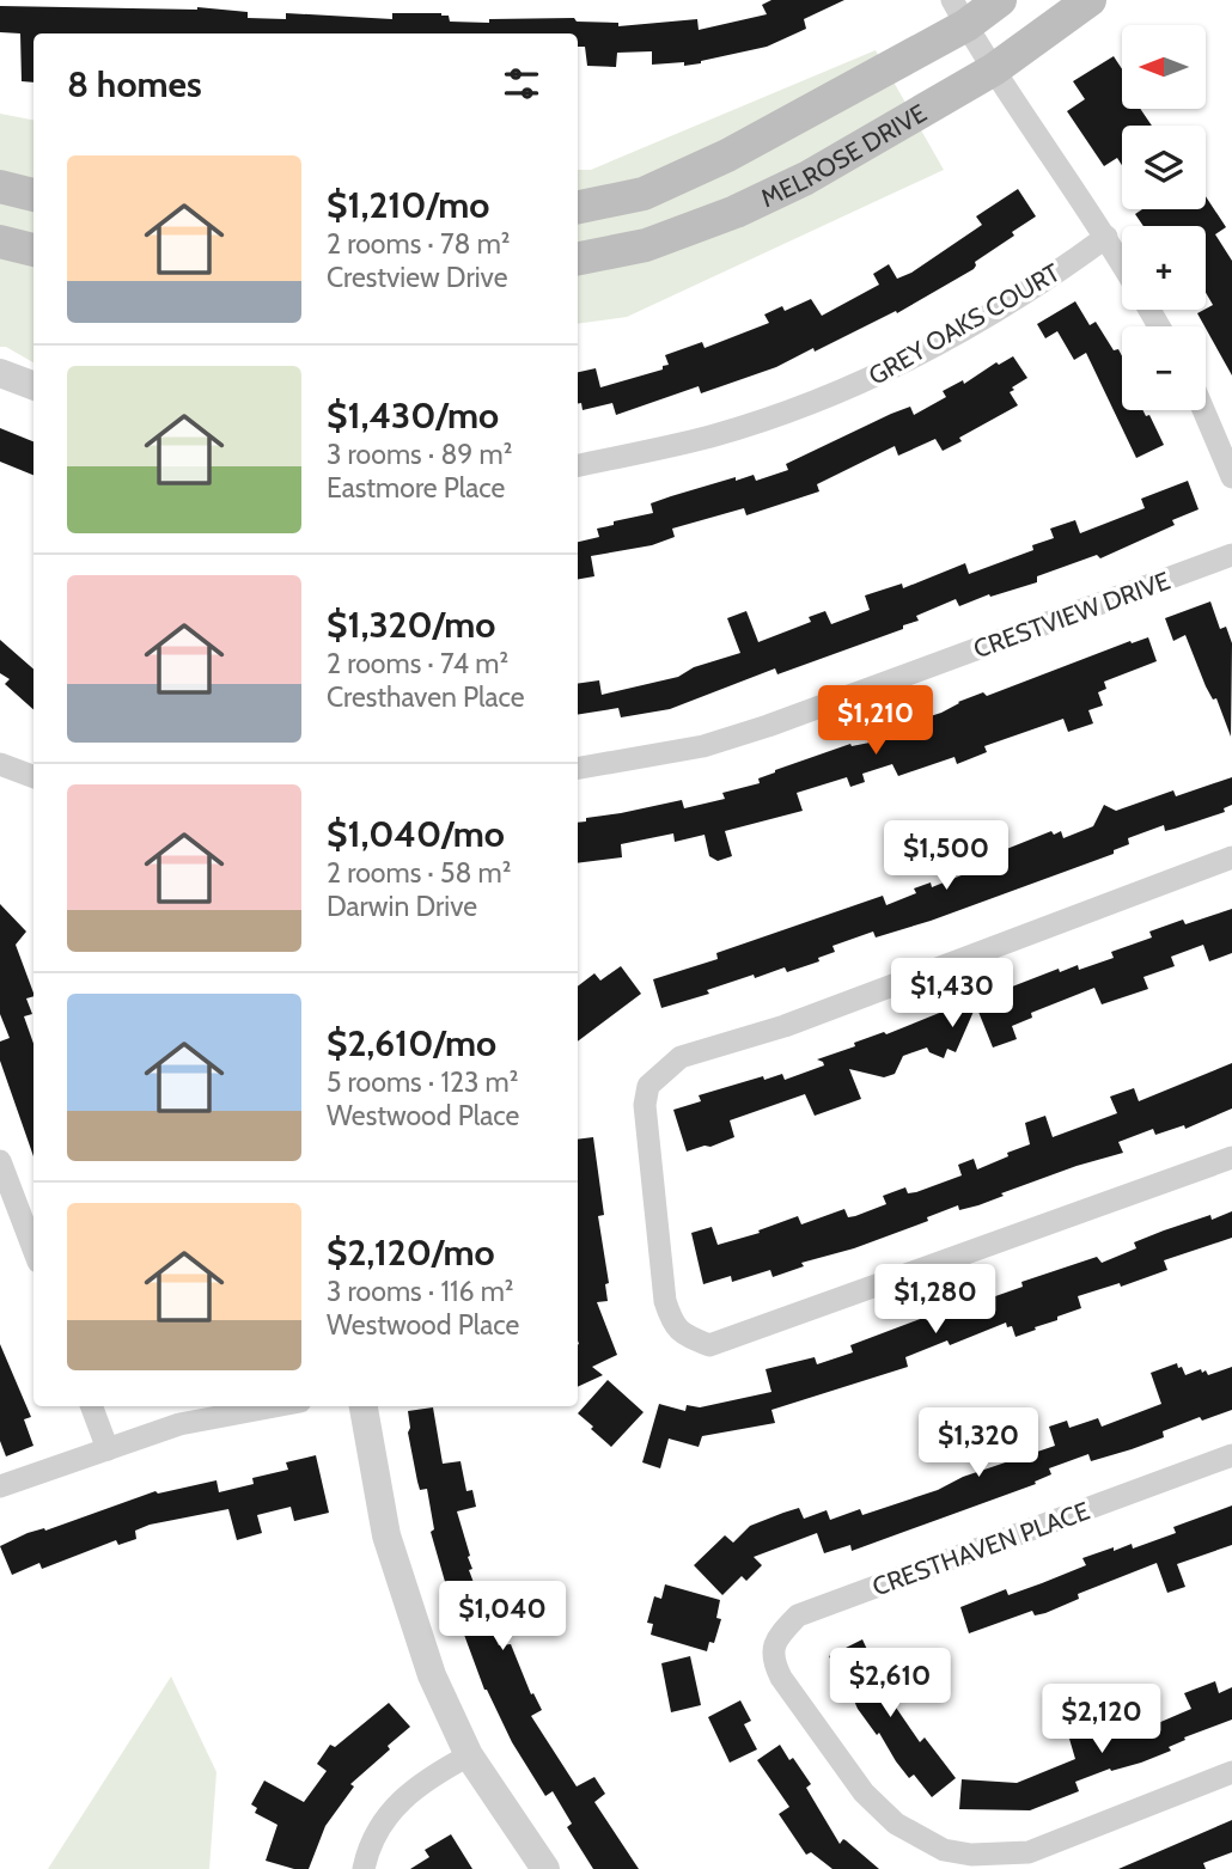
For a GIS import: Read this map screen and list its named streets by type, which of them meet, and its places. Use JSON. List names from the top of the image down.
{
  "streets": {
    "main road": ["MELROSE DRIVE"],
    "street": ["GREY OAKS COURT", "CRESTVIEW DRIVE", "CRESTHAVEN PLACE"]
  },
  "north": "left",
  "page": {
    "map_buttons": ["+", "−"],
    "heading": "8 homes",
    "list": [
      {
        "name": "$1,210/mo",
        "note": "2 rooms · 78 m² · Crestview Drive"
      },
      {
        "name": "$1,430/mo",
        "note": "3 rooms · 89 m² · Eastmore Place"
      },
      {
        "name": "$1,320/mo",
        "note": "2 rooms · 74 m² · Cresthaven Place"
      },
      {
        "name": "$1,040/mo",
        "note": "2 rooms · 58 m² · Darwin Drive"
      },
      {
        "name": "$2,610/mo",
        "note": "5 rooms · 123 m² · Westwood Place"
      },
      {
        "name": "$2,120/mo",
        "note": "3 rooms · 116 m² · Westwood Place"
      }
    ],
    "price": [
      "$1,210",
      "$1,500",
      "$1,430",
      "$1,280",
      "$1,320",
      "$1,040",
      "$2,610",
      "$2,120"
    ]
  }
}
